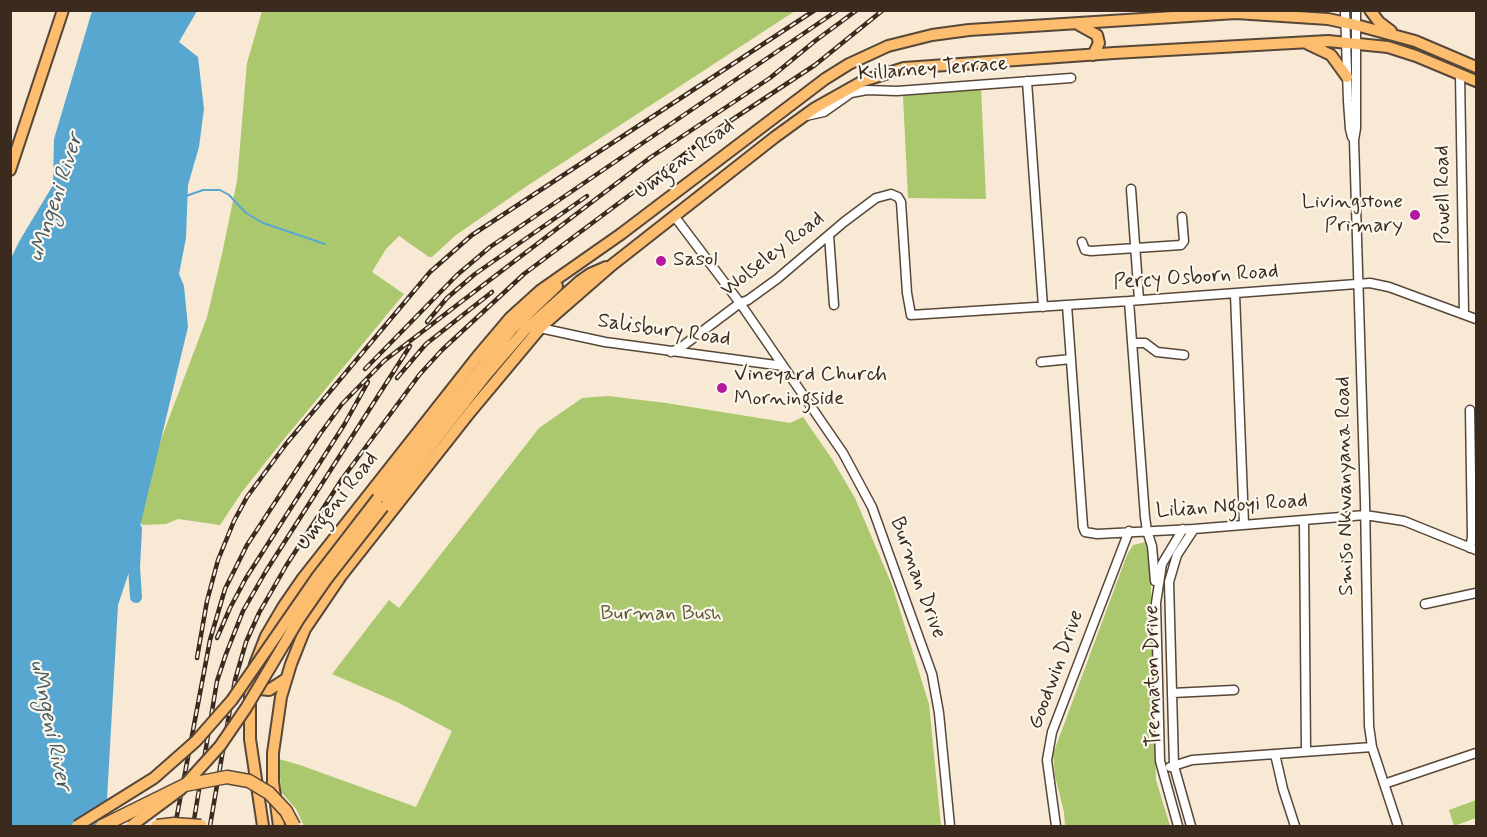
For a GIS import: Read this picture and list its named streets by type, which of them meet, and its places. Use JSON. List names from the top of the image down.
{
  "streets": {
    "main road": ["Umgeni Road"],
    "street": [
      "Killarney Terrace",
      "Powell Road",
      "Wolseley Road",
      "Percy Osborn Road",
      "Salisbury Road",
      "Smiso Nkwanyana Road",
      "Lilian Ngoyi Road",
      "Burman Drive",
      "Goodwin Drive",
      "Trematon Drive"
    ]
  },
  "crossings": [
    ["Killarney Terrace", "Umgeni Road"],
    ["Umgeni Road", "Powell Road"],
    ["Umgeni Road", "Salisbury Road"],
    ["Umgeni Road", "Smiso Nkwanyana Road"],
    ["Umgeni Road", "Burman Drive"],
    ["Powell Road", "Percy Osborn Road"],
    ["Wolseley Road", "Percy Osborn Road"],
    ["Wolseley Road", "Salisbury Road"],
    ["Wolseley Road", "Burman Drive"],
    ["Percy Osborn Road", "Smiso Nkwanyana Road"],
    ["Salisbury Road", "Burman Drive"],
    ["Smiso Nkwanyana Road", "Lilian Ngoyi Road"],
    ["Lilian Ngoyi Road", "Goodwin Drive"],
    ["Lilian Ngoyi Road", "Trematon Drive"]
  ],
  "water": ["uMngeni River"],
  "parks": ["Burman Bush"],
  "places": ["Livingstone Primary", "Sasol", "Vineyard Church Morningside"]
}
